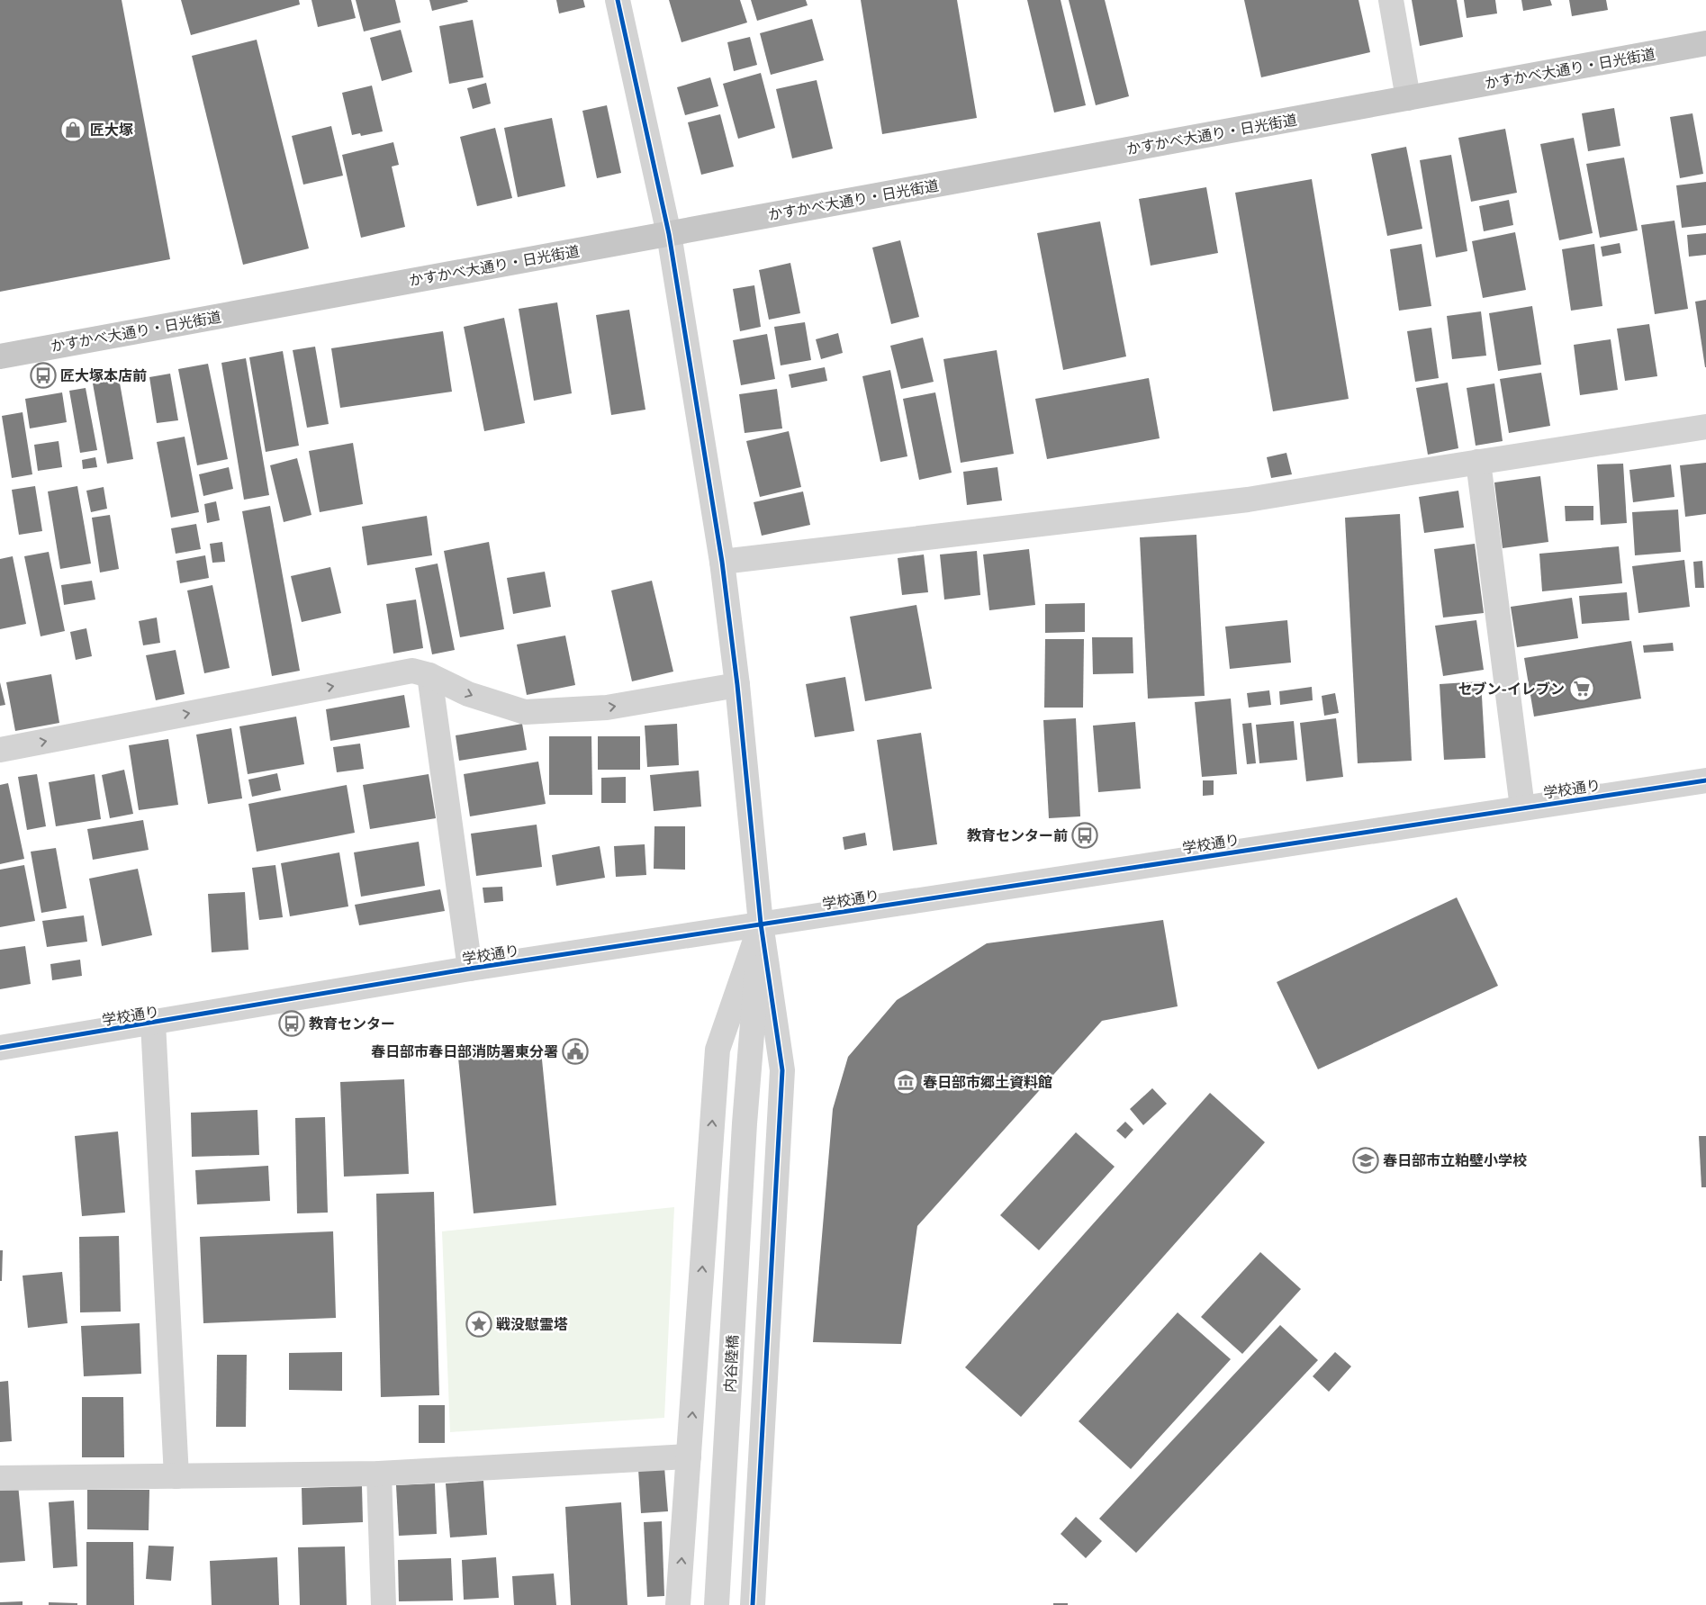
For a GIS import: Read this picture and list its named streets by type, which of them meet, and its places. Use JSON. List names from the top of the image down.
{
  "streets": {
    "main road": ["かすかべ大通り・日光街道"],
    "street": ["学校通り", "内谷陸橋"]
  },
  "crossings": [
    ["学校通り", "内谷陸橋"]
  ],
  "places": {
    "shop": ["匠大塚"],
    "bus stop": ["匠大塚本店前", "教育センター前", "教育センター"],
    "supermarket": ["セブン-イレブン"],
    "public building": ["春日部市春日部消防署東分署"],
    "museum": ["春日部市郷土資料館"],
    "school or university": ["春日部市立粕壁小学校"],
    "place": ["戦没慰霊塔"]
  }
}
